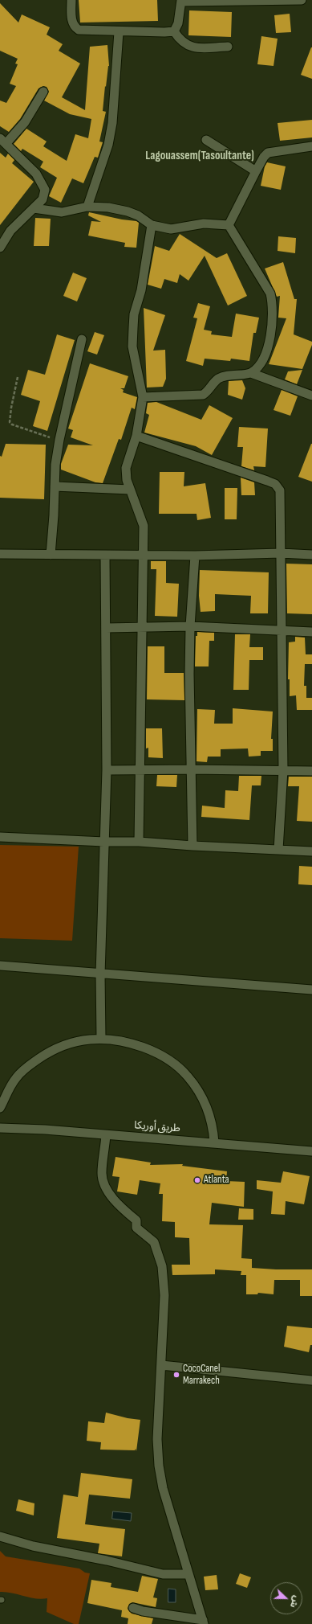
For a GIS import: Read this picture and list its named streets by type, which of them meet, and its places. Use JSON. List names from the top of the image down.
{
  "streets": {
    "street": ["طريق أوريكا"]
  },
  "districts": ["Lagouassem(Tasoultante)"],
  "places": ["Atlanta", "CocoCanel Marrakech"],
  "north": "right"
}
